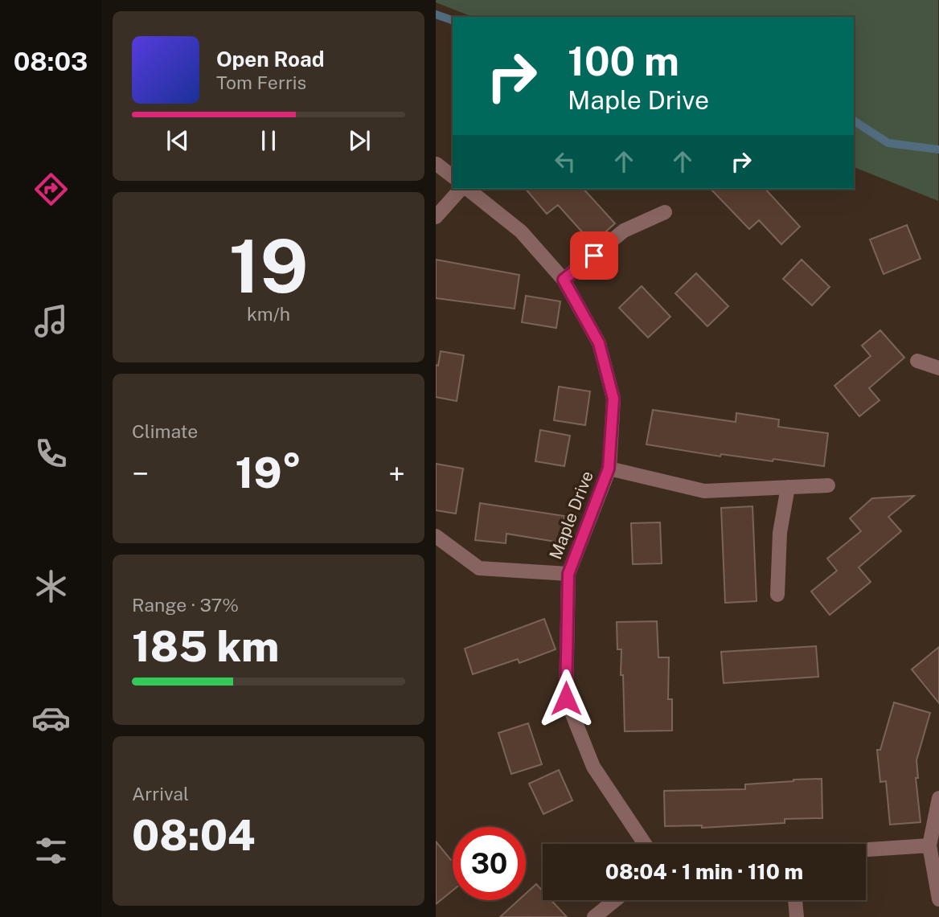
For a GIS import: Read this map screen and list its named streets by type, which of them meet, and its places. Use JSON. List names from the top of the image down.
{
  "streets": {
    "street": ["Maple Drive"]
  },
  "page": {
    "tabs": "08:03",
    "turn": ["100 m", "Maple Drive"],
    "song": ["Open Road", "Tom Ferris"],
    "tile": [
      ["19", "km/h"],
      "Climate",
      ["Range · 37%", "185 km"],
      ["Arrival", "08:04"]
    ],
    "heat": ["−", "19°", "+"],
    "limit": "30",
    "trip": "08:04 · 1 min · 110 m"
  }
}
